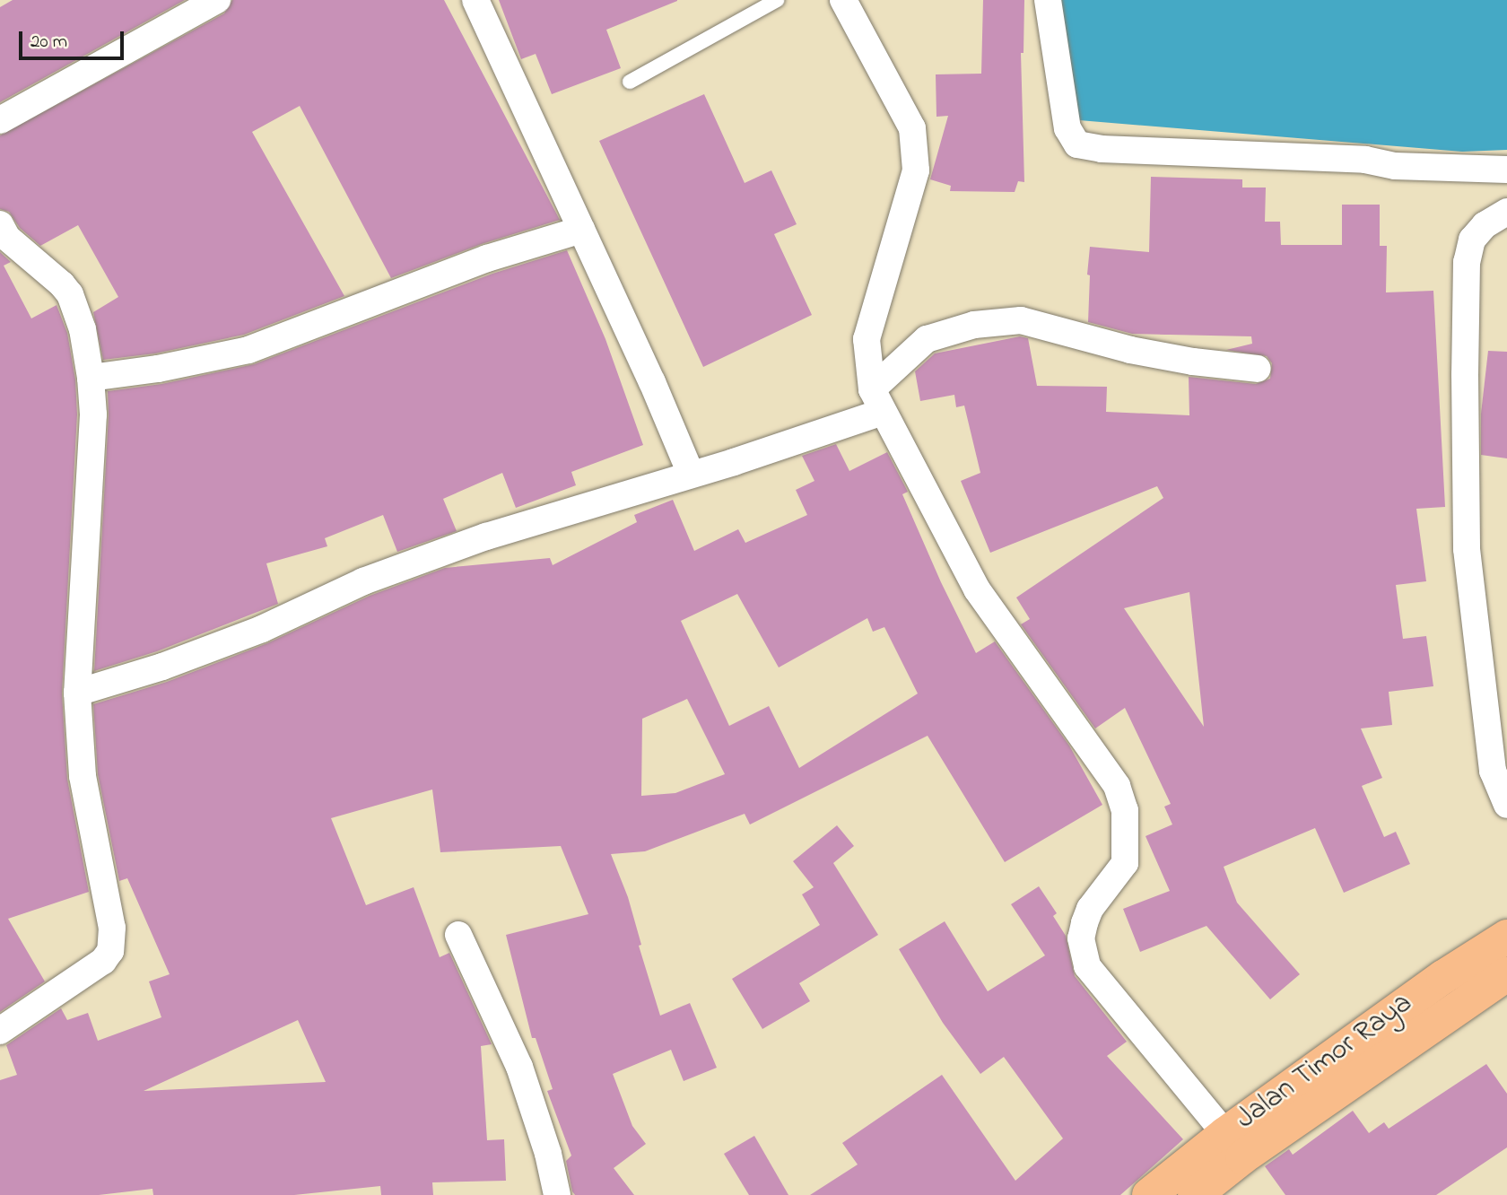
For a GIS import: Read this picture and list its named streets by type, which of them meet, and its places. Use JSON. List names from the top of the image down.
{
  "streets": {
    "highway": ["Jalan Timor Raya"]
  },
  "scale_bar": "20 m"
}
